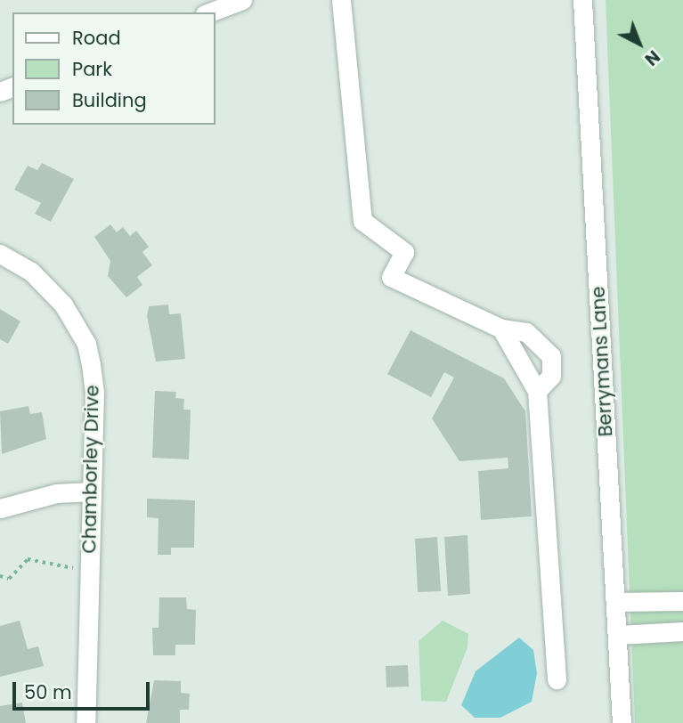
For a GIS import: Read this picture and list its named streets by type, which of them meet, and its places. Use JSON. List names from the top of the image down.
{
  "streets": {
    "street": ["Berrymans Lane", "Chamborley Drive"]
  },
  "legend": ["Road", "Park", "Building"],
  "scale_bar": "50 m",
  "north": "bottom right"
}
